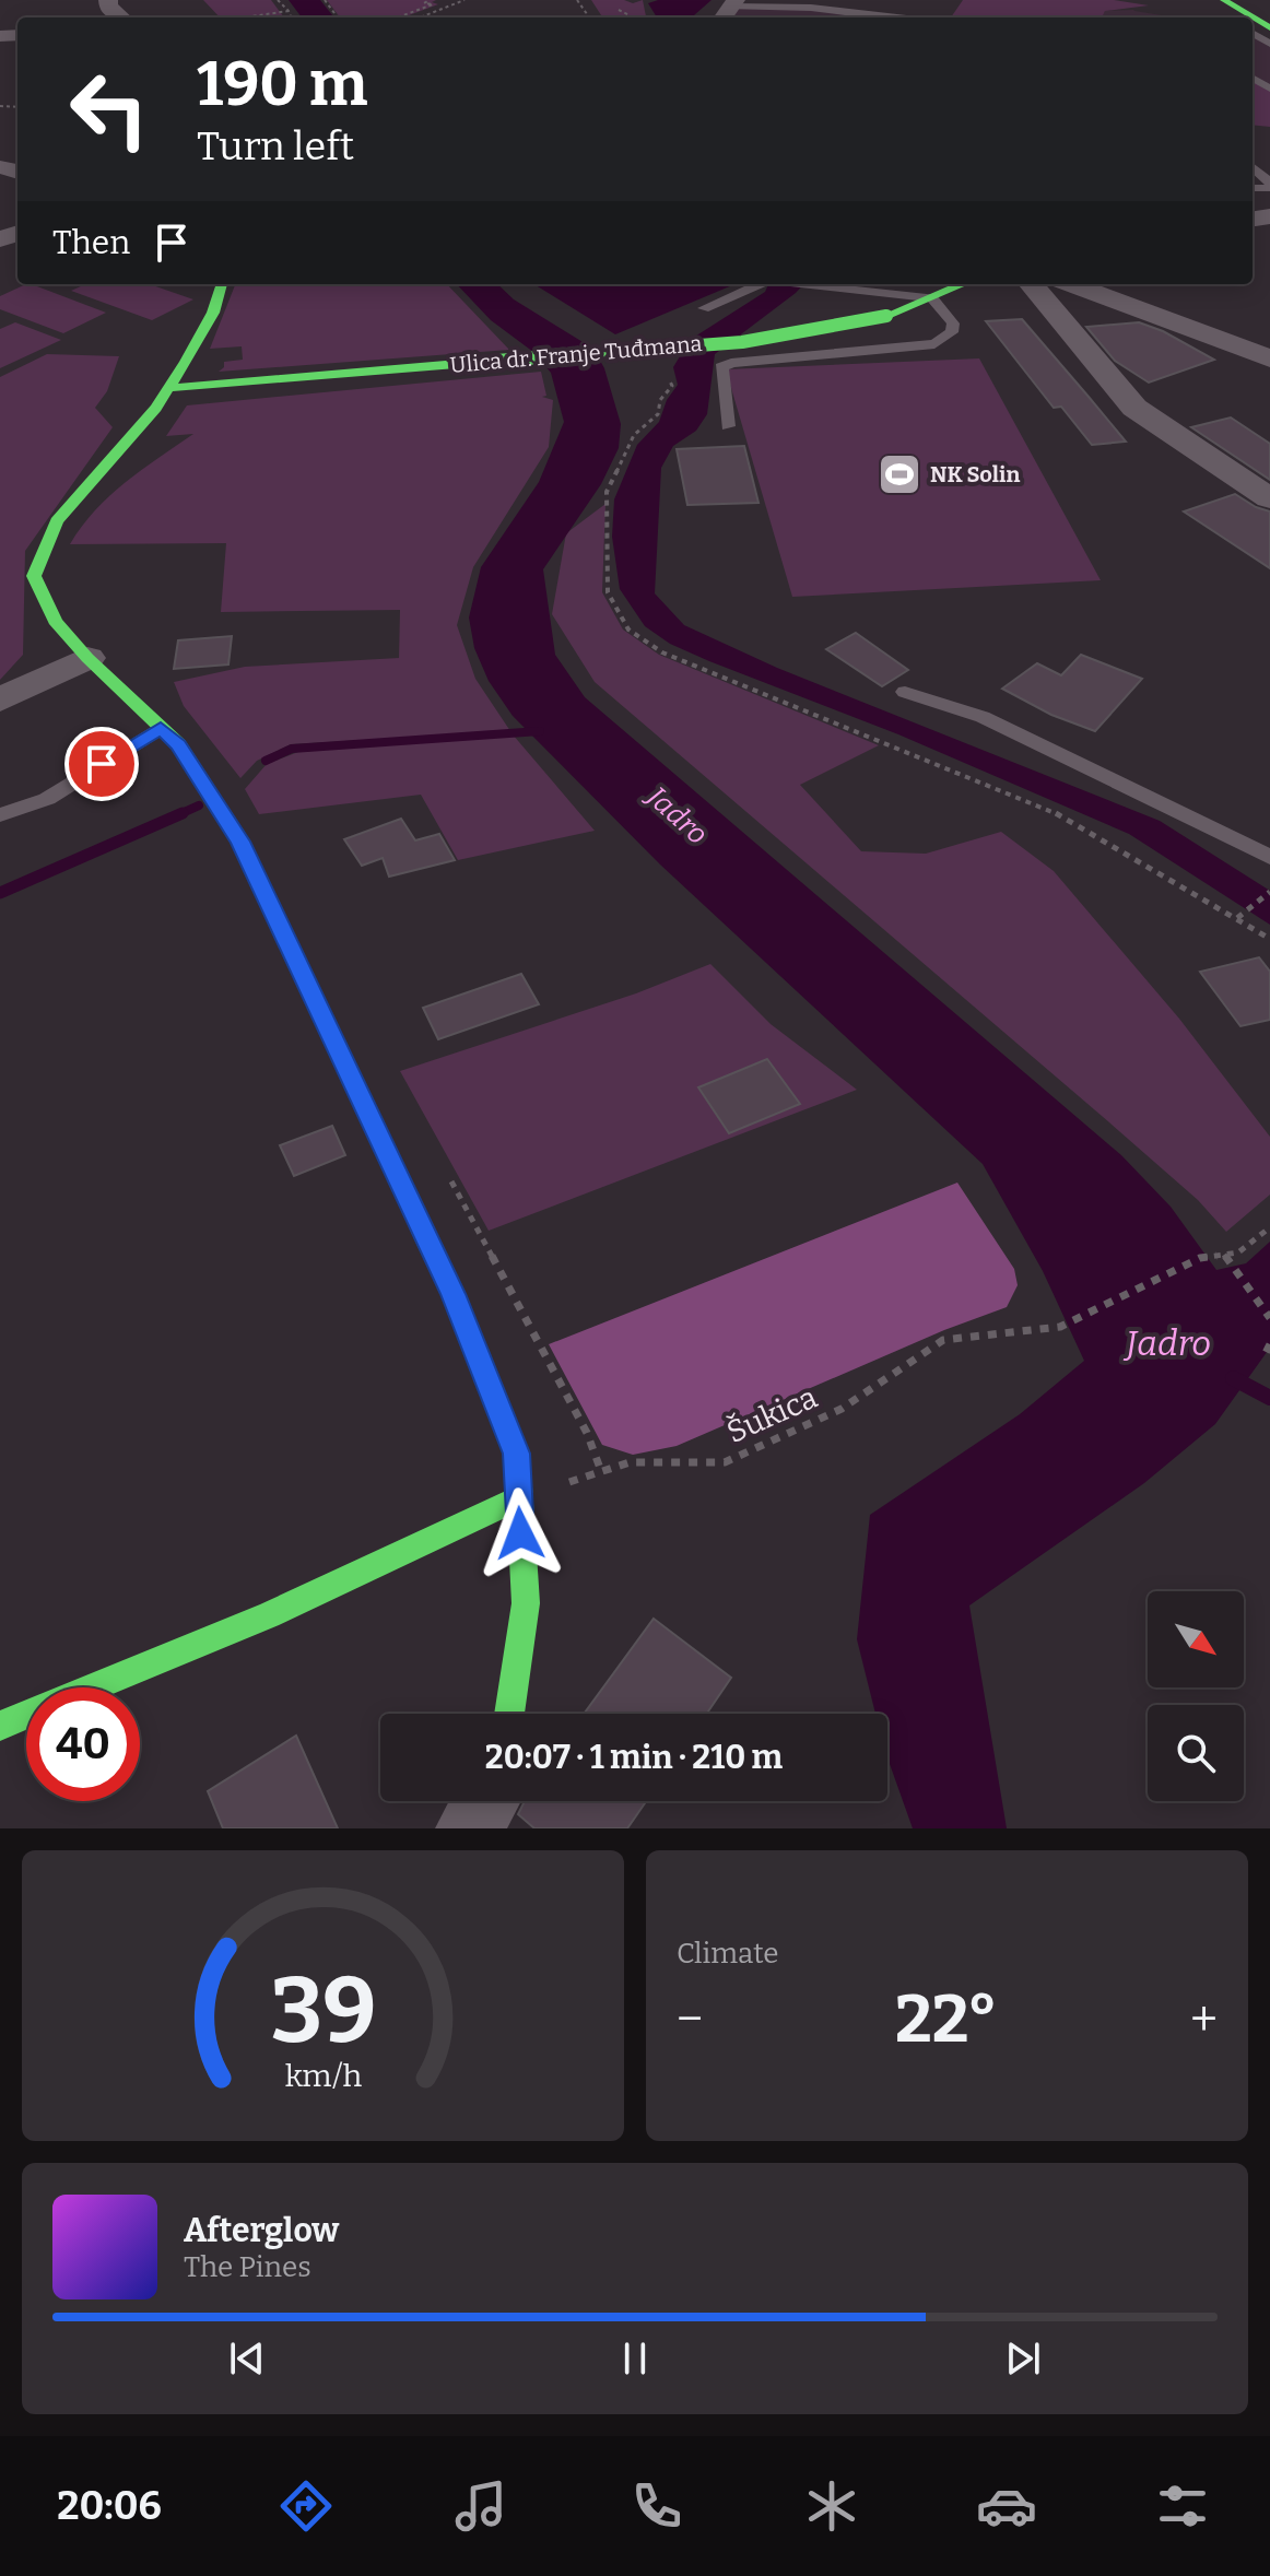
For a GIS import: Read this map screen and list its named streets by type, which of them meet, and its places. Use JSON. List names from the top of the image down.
{
  "streets": {
    "street": ["Ulica dr. Franje Tuđmana"],
    "path": ["Šukica"]
  },
  "water": ["Jadro"],
  "places": {
    "sports": ["NK Solin"]
  },
  "north": "bottom right",
  "page": {
    "turn": ["190 m", "Turn left"],
    "then": "Then",
    "limit": "40",
    "trip": "20:07 · 1 min · 210 m",
    "tile": "Climate",
    "heat": ["−", "22°", "+"],
    "song": ["Afterglow", "The Pines"],
    "tabs": "20:06",
    "gauge": ["39", "km/h"]
  }
}
